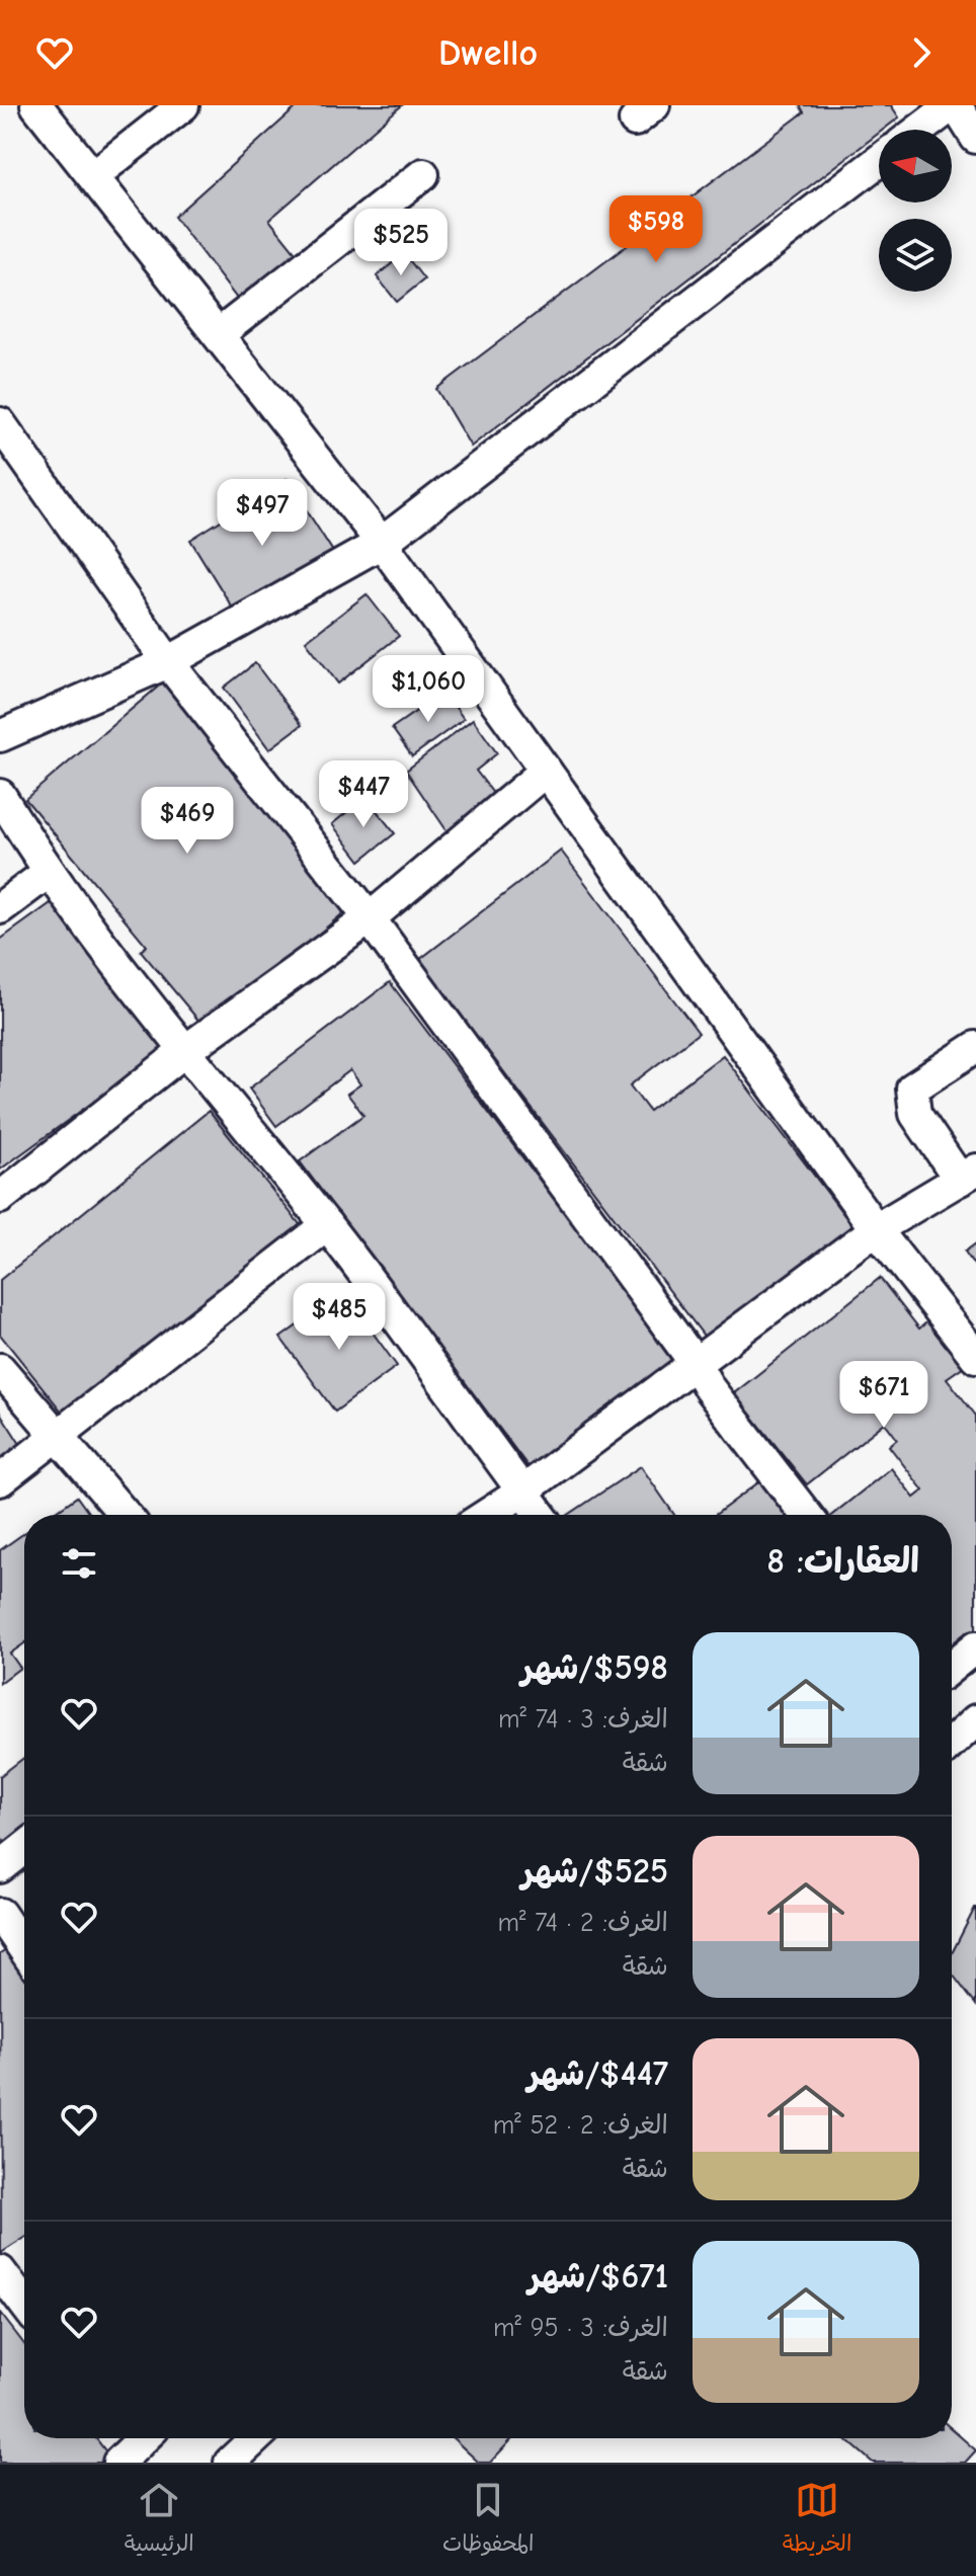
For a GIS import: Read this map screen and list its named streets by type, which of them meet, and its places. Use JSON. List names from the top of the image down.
{
  "north": "left",
  "page": {
    "header": "Dwello",
    "price": [
      "$598",
      "$525",
      "$497",
      "$1,060",
      "$447",
      "$469",
      "$485",
      "$671"
    ],
    "heading": "العقارات: 8",
    "list": [
      {
        "name": "$598/شهر",
        "note": "الغرف: 3 · 74 m² · شقة"
      },
      {
        "name": "$525/شهر",
        "note": "الغرف: 2 · 74 m² · شقة"
      },
      {
        "name": "$447/شهر",
        "note": "الغرف: 2 · 52 m² · شقة"
      },
      {
        "name": "$671/شهر",
        "note": "الغرف: 3 · 95 m² · شقة"
      }
    ],
    "tabs": ["الخريطة", "المحفوظات", "الرئيسية"]
  }
}
